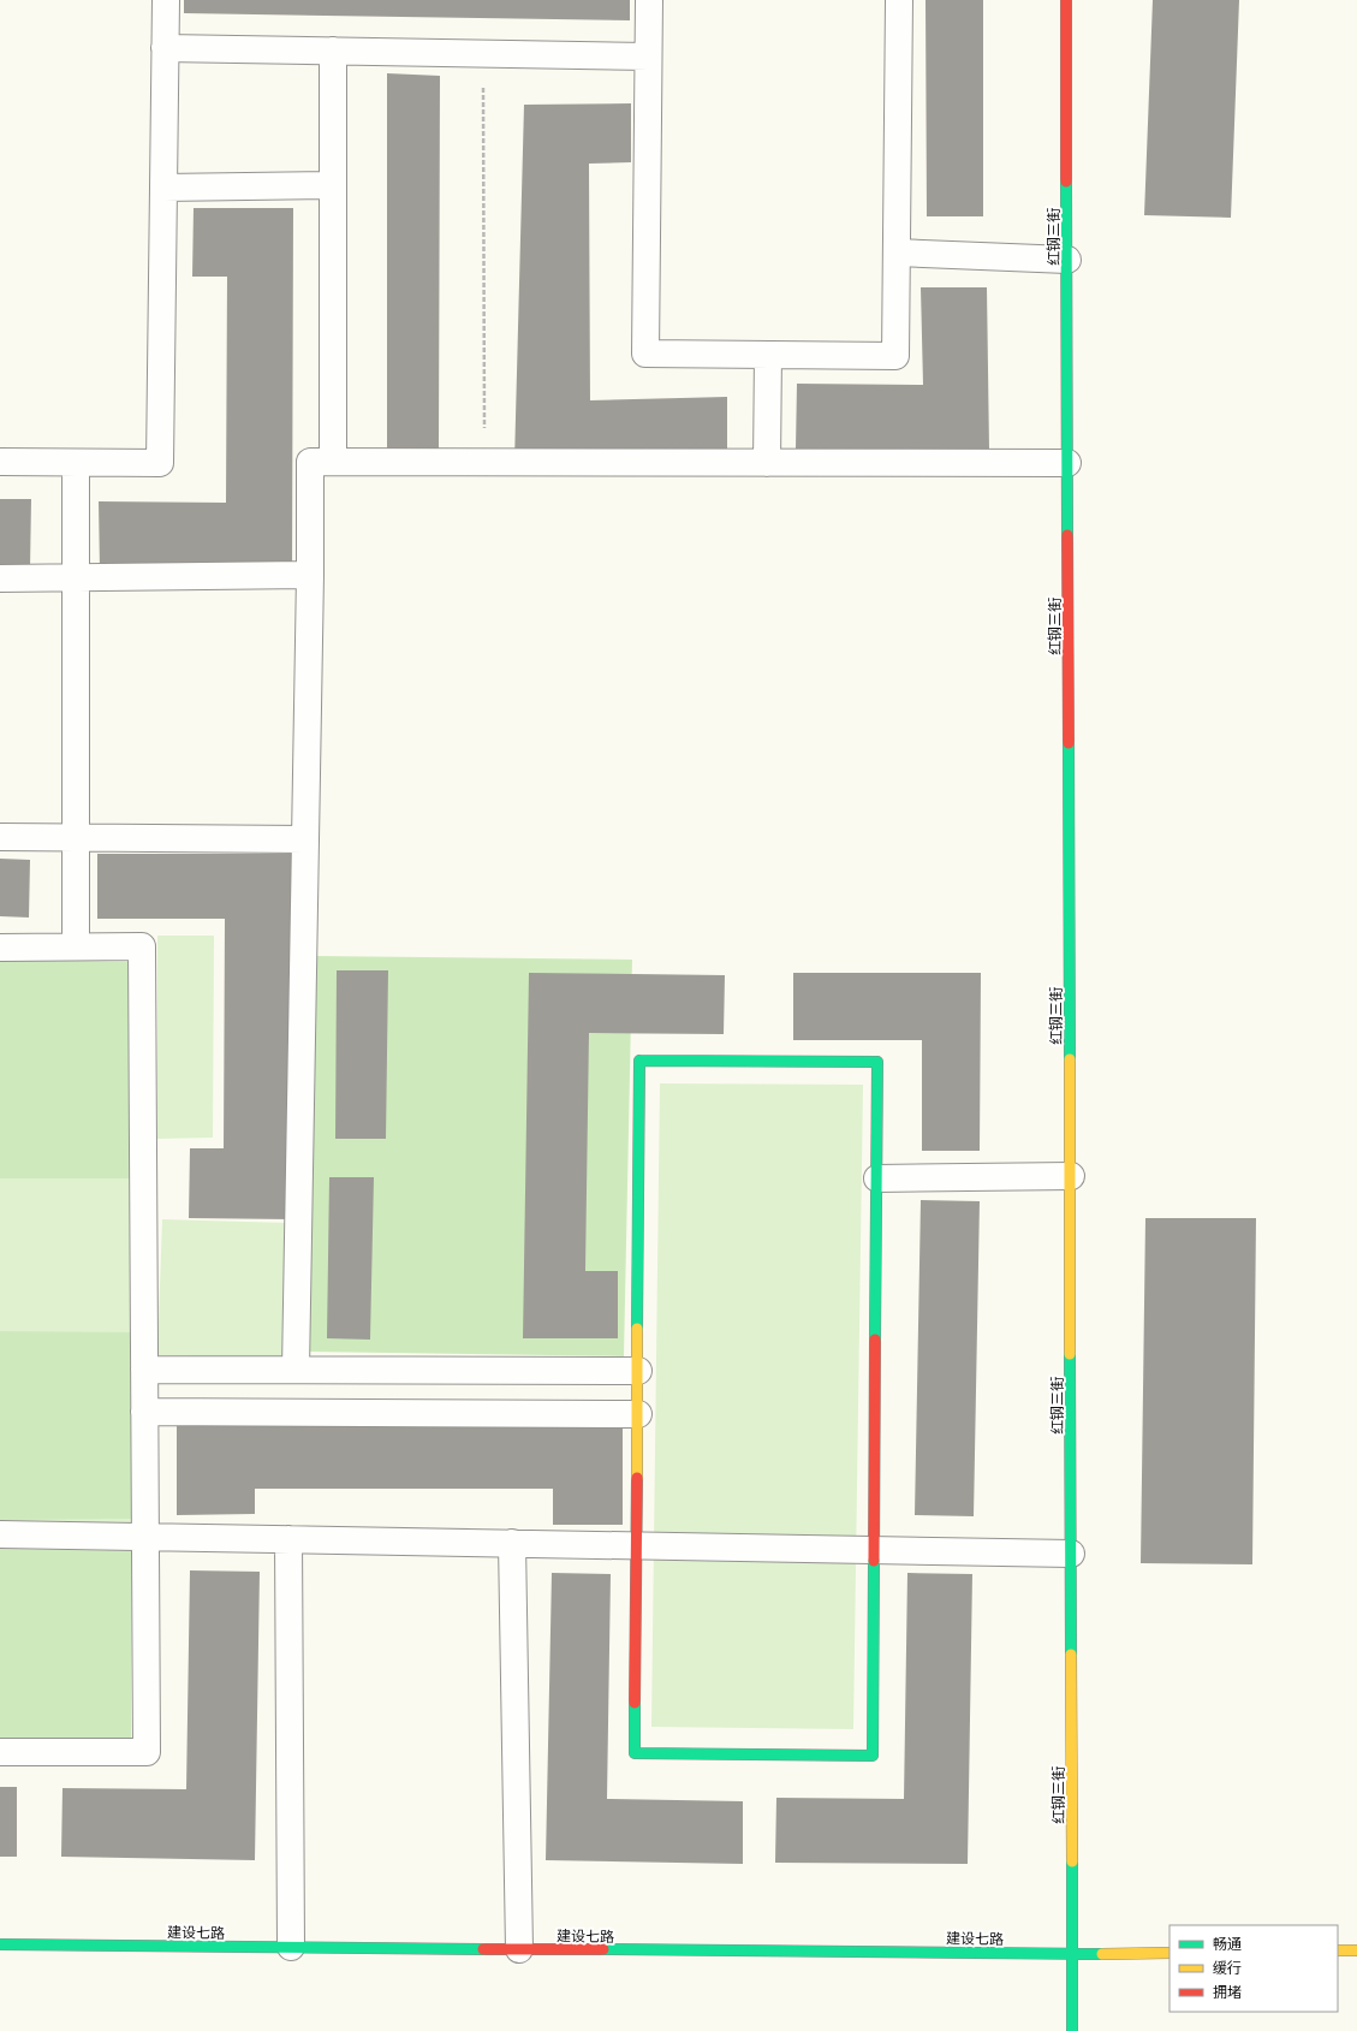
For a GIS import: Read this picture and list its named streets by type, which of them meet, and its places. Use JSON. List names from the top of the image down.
{
  "streets": {
    "street": ["红钢三街", "建设七路"]
  },
  "crossings": [
    ["红钢三街", "建设七路"]
  ],
  "legend": ["畅通", "缓行", "拥堵"]
}
